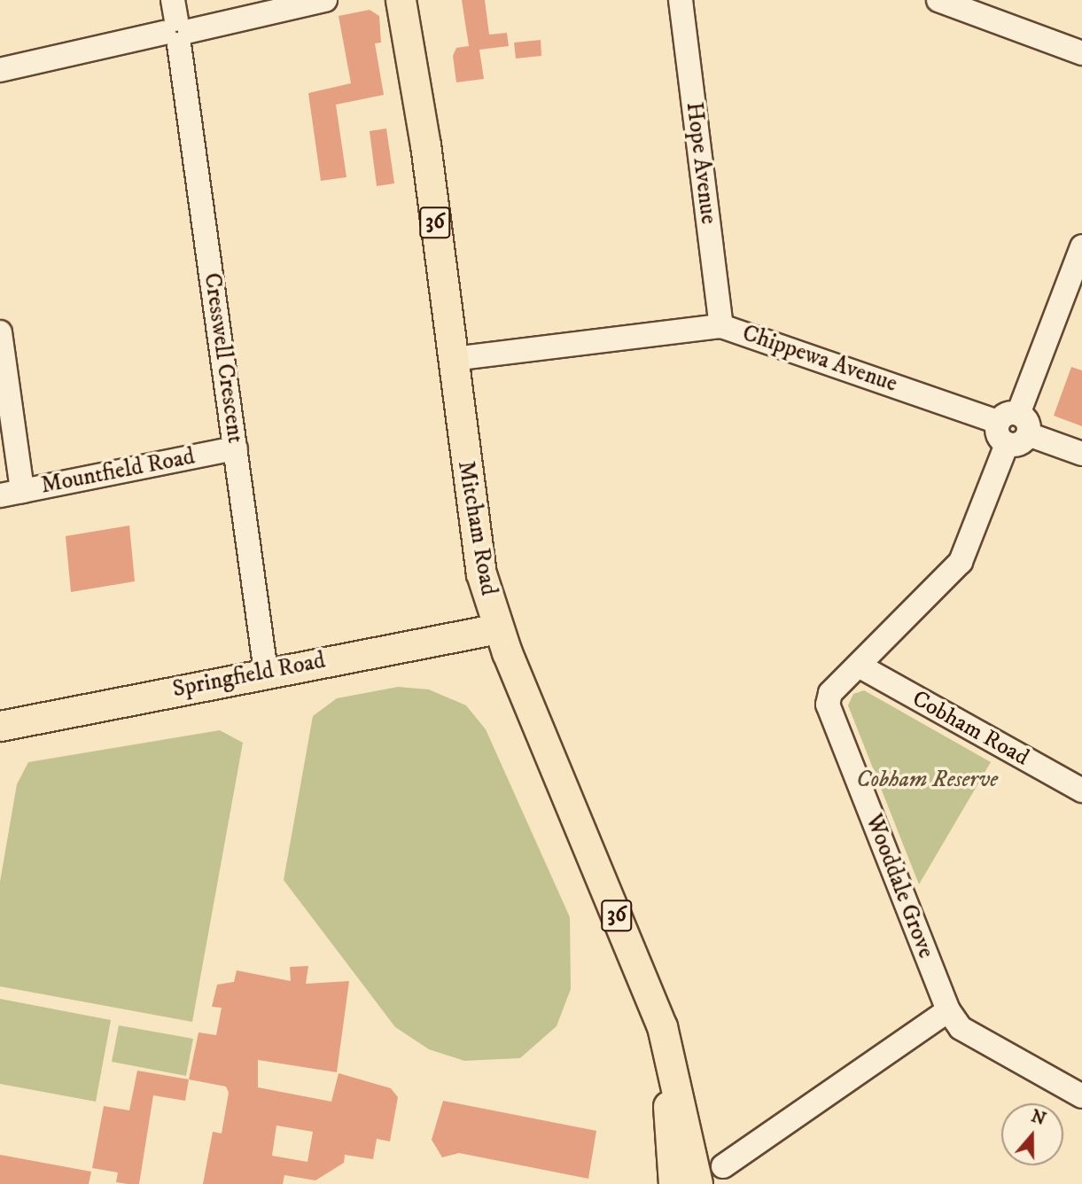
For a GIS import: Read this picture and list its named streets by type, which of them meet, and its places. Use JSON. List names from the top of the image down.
{
  "streets": {
    "main road": ["36", "Mitcham Road", "Springfield Road"],
    "street": [
      "Hope Avenue",
      "Cresswell Crescent",
      "Chippewa Avenue",
      "Mountfield Road",
      "Cobham Road",
      "Wooddale Grove"
    ]
  },
  "crossings": [
    ["Hope Avenue", "Chippewa Avenue"],
    ["Cresswell Crescent", "Mountfield Road"],
    ["Cresswell Crescent", "Springfield Road"],
    ["Chippewa Avenue", "Mitcham Road"],
    ["Chippewa Avenue", "Wooddale Grove"],
    ["Mitcham Road", "Springfield Road"],
    ["Cobham Road", "Wooddale Grove"]
  ],
  "parks": ["Cobham Reserve"],
  "north": "top"
}
